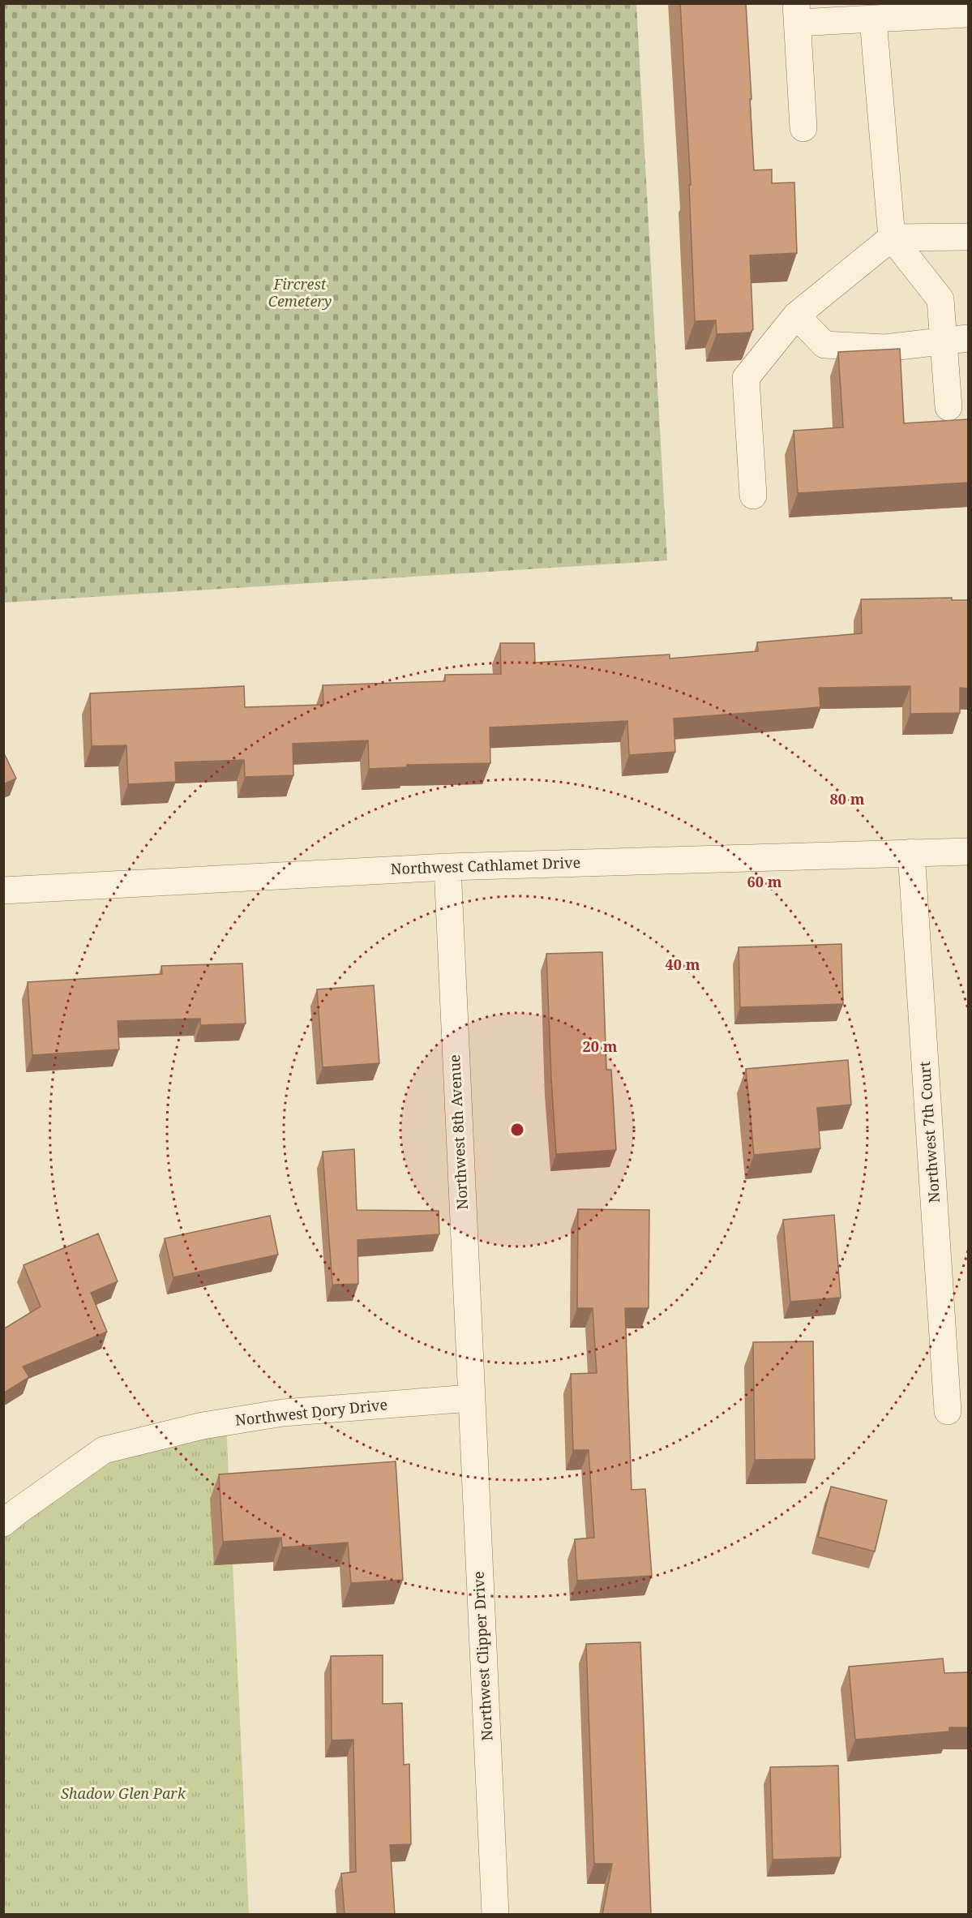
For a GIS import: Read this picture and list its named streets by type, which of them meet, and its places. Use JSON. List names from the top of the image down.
{
  "streets": {
    "street": [
      "Northwest Cathlamet Drive",
      "Northwest 8th Avenue",
      "Northwest 7th Court",
      "Northwest Dory Drive",
      "Northwest Clipper Drive"
    ]
  },
  "crossings": [
    ["Northwest Cathlamet Drive", "Northwest 8th Avenue"],
    ["Northwest Cathlamet Drive", "Northwest 7th Court"],
    ["Northwest 8th Avenue", "Northwest Dory Drive"],
    ["Northwest 8th Avenue", "Northwest Clipper Drive"],
    ["Northwest Dory Drive", "Northwest Clipper Drive"]
  ],
  "parks": ["Fircrest Cemetery", "Shadow Glen Park"],
  "rings": [
    "80 m",
    "60 m",
    "40 m",
    "20 m"
  ]
}
